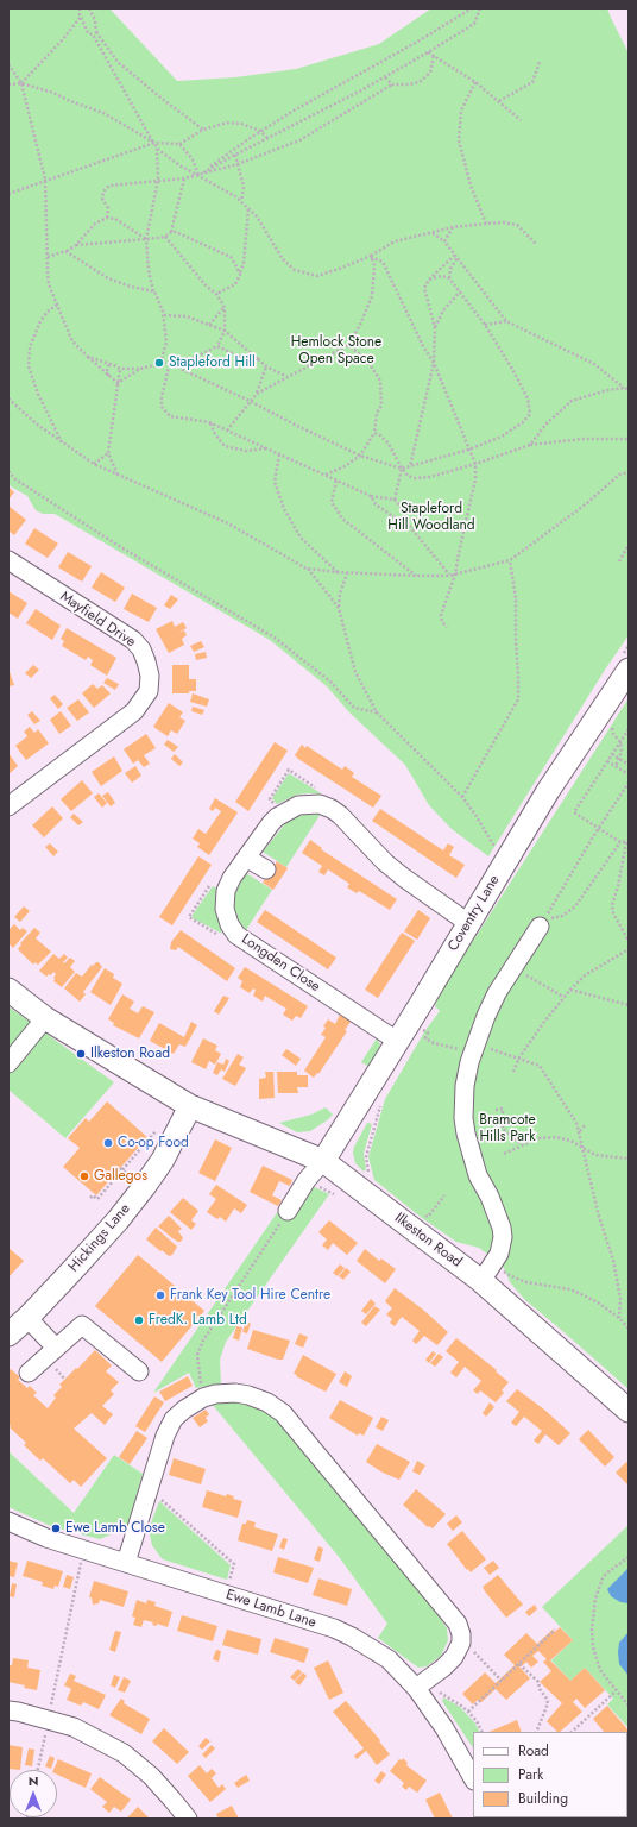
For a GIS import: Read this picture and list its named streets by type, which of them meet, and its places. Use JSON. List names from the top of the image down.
{
  "streets": {
    "main road": ["Coventry Lane", "Hickings Lane", "Ilkeston Road"],
    "street": ["Mayfield Drive", "Longden Close", "Ewe Lamb Lane"]
  },
  "crossings": [
    ["Coventry Lane", "Longden Close"],
    ["Coventry Lane", "Ilkeston Road"],
    ["Hickings Lane", "Ilkeston Road"]
  ],
  "parks": ["Hemlock Stone Open Space", "Stapleford Hill Woodland", "Bramcote Hills Park"],
  "places": [
    "Stapleford Hill",
    "Ilkeston Road",
    "Co-op Food",
    "Gallegos",
    "Frank Key Tool Hire Centre",
    "FredK. Lamb Ltd",
    "Ewe Lamb Close"
  ],
  "legend": ["Road", "Park", "Building"],
  "north": "top"
}
